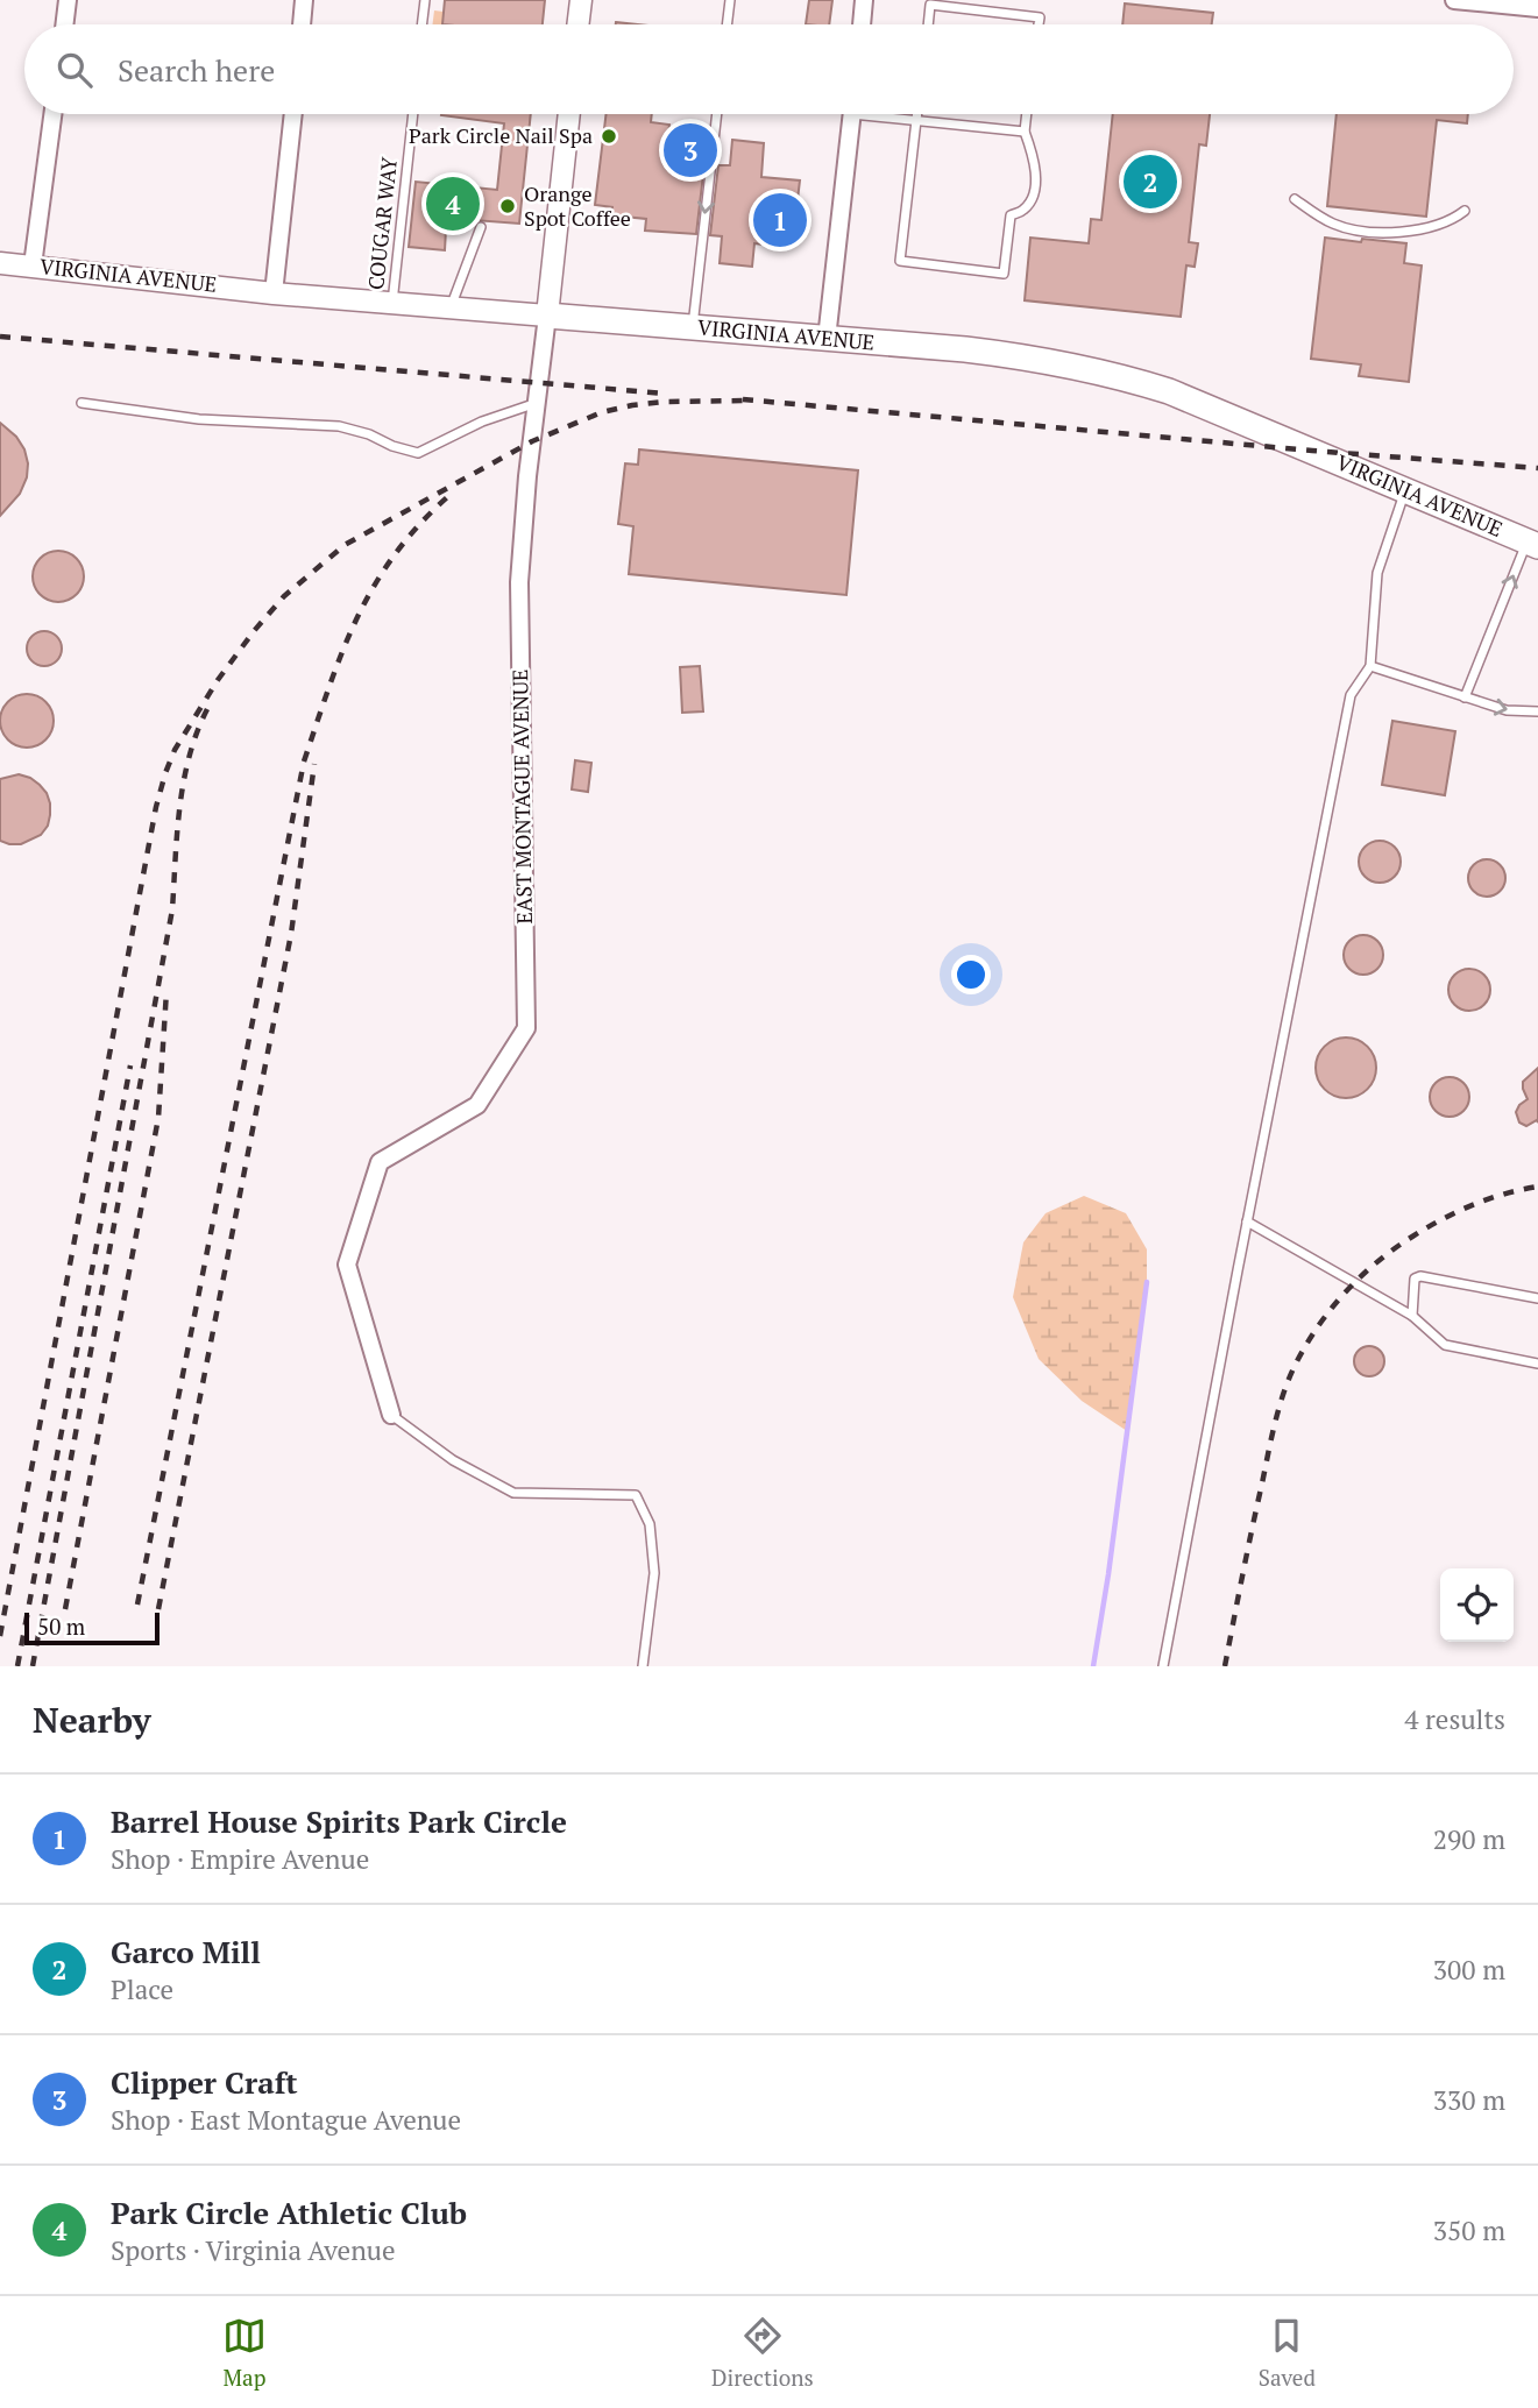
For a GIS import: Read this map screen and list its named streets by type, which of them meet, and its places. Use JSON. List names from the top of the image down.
{
  "streets": {
    "main road": ["VIRGINIA AVENUE"],
    "street": ["EAST MONTAGUE AVENUE"],
    "lane": ["COUGAR WAY"]
  },
  "crossings": [
    ["COUGAR WAY", "VIRGINIA AVENUE"],
    ["VIRGINIA AVENUE", "EAST MONTAGUE AVENUE"]
  ],
  "places": ["Park Circle Nail Spa", "Orange Spot Coffee"],
  "scale_bar": "50 m",
  "page": {
    "search": "Search here",
    "pins": [
      "3",
      "2",
      "4",
      "1"
    ],
    "scale": "50 m",
    "heading": ["Nearby", "4 results"],
    "list": [
      {
        "mark": "1",
        "name": "Barrel House Spirits Park Circle",
        "note": "Shop · Empire Avenue",
        "value": "290 m"
      },
      {
        "mark": "2",
        "name": "Garco Mill",
        "note": "Place",
        "value": "300 m"
      },
      {
        "mark": "3",
        "name": "Clipper Craft",
        "note": "Shop · East Montague Avenue",
        "value": "330 m"
      },
      {
        "mark": "4",
        "name": "Park Circle Athletic Club",
        "note": "Sports · Virginia Avenue",
        "value": "350 m"
      }
    ],
    "nav": ["Map", "Directions", "Saved"]
  }
}
